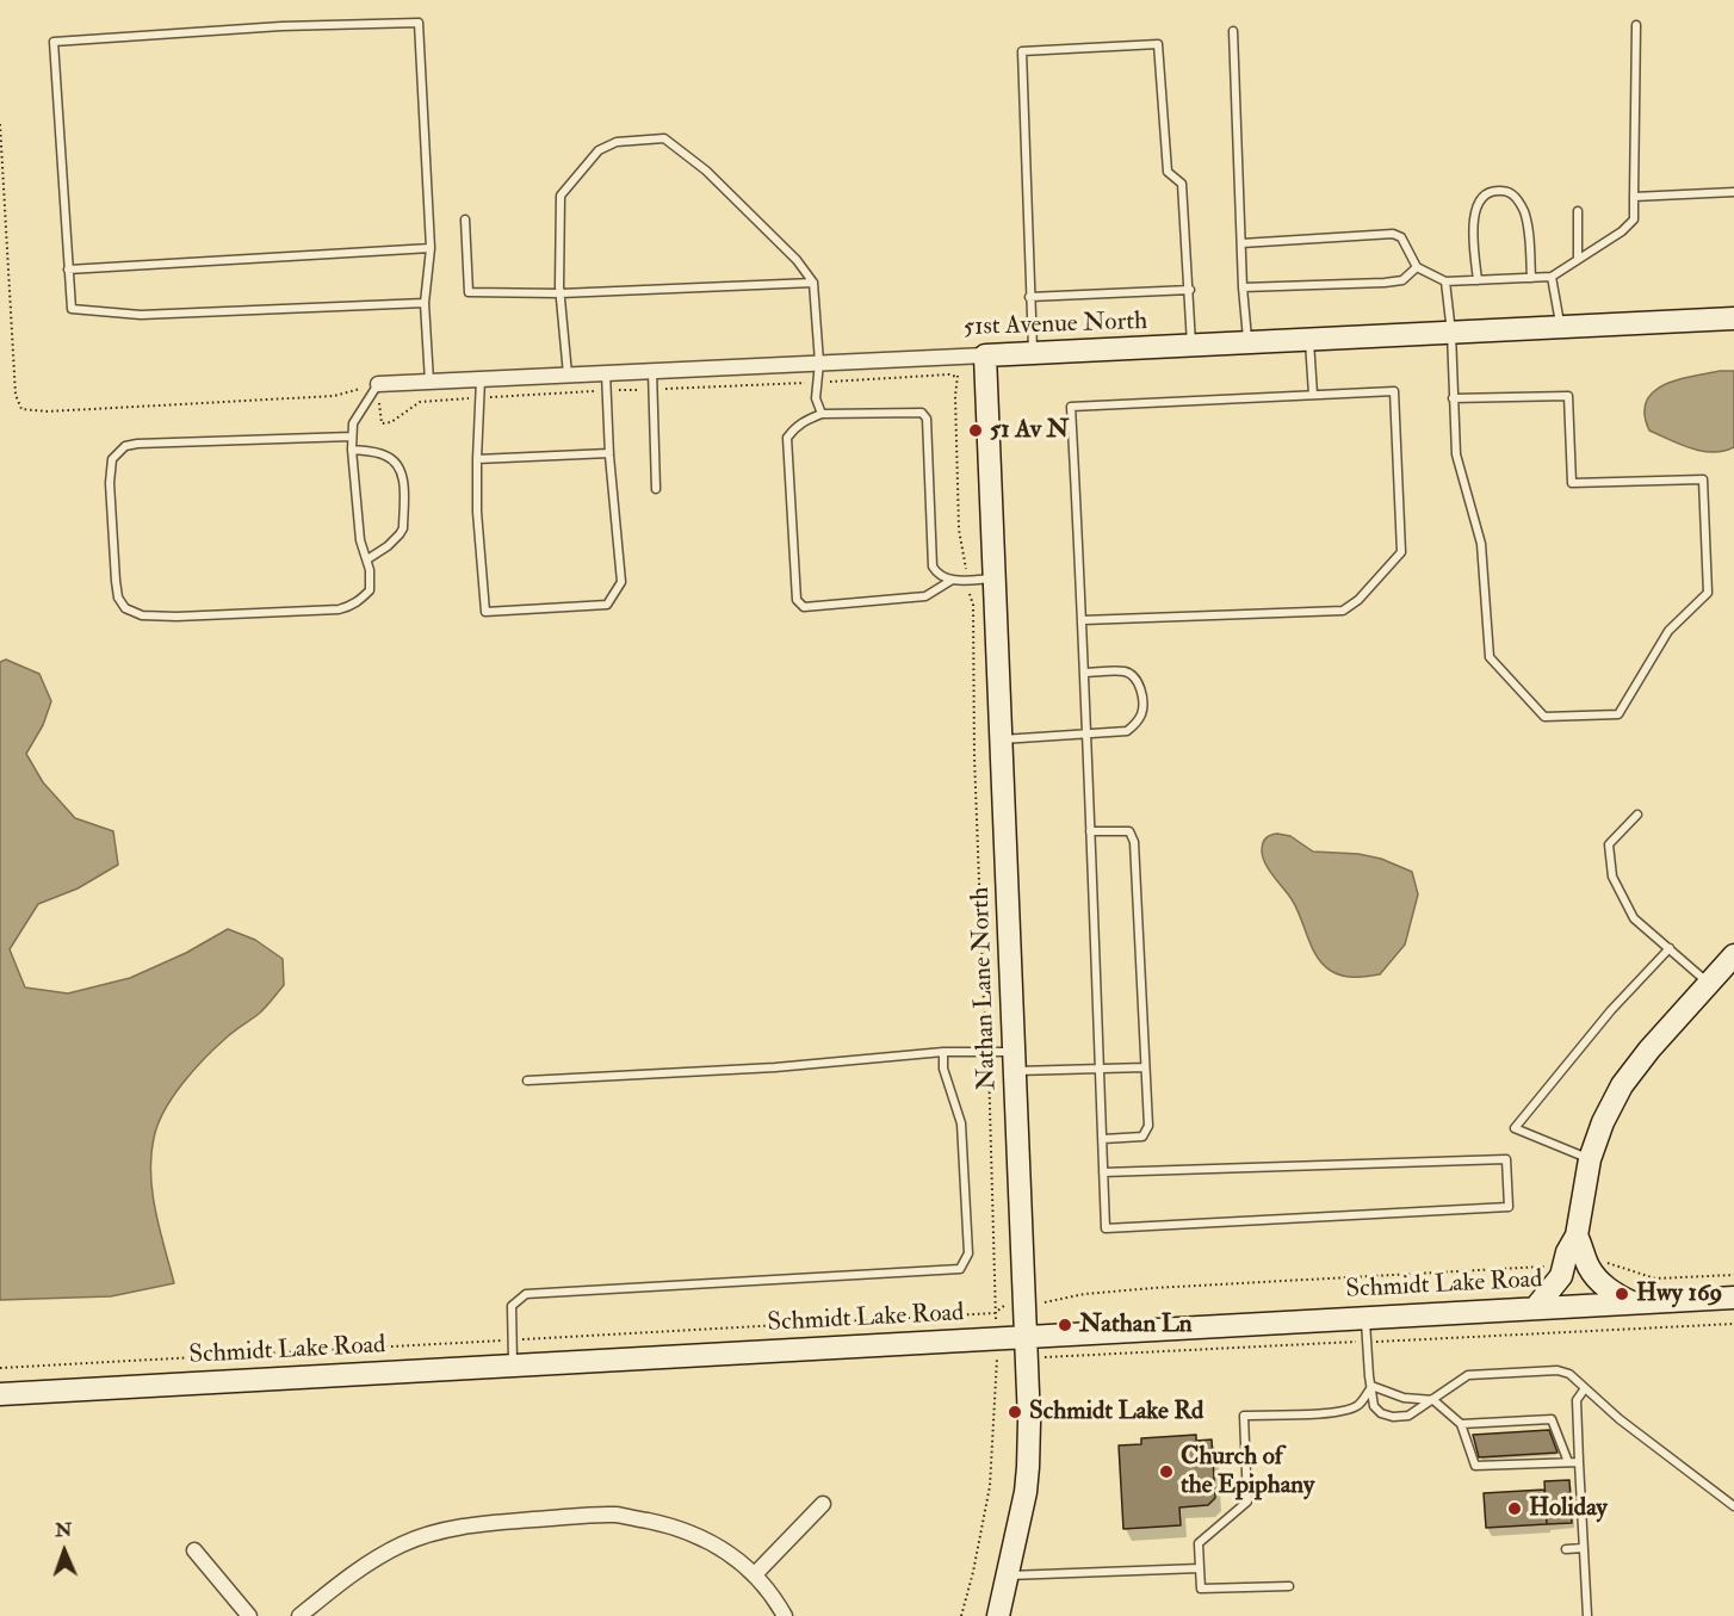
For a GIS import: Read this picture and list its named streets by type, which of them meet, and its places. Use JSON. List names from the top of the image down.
{
  "streets": {
    "street": ["51st Avenue North", "Nathan Lane North", "Schmidt Lake Road"]
  },
  "crossings": [
    ["51st Avenue North", "Nathan Lane North"],
    ["Nathan Lane North", "Schmidt Lake Road"]
  ],
  "places": [
    "51 Av N",
    "Hwy 169",
    "Nathan Ln",
    "Schmidt Lake Rd",
    "Church of the Epiphany",
    "Holiday"
  ],
  "north": "top"
}
